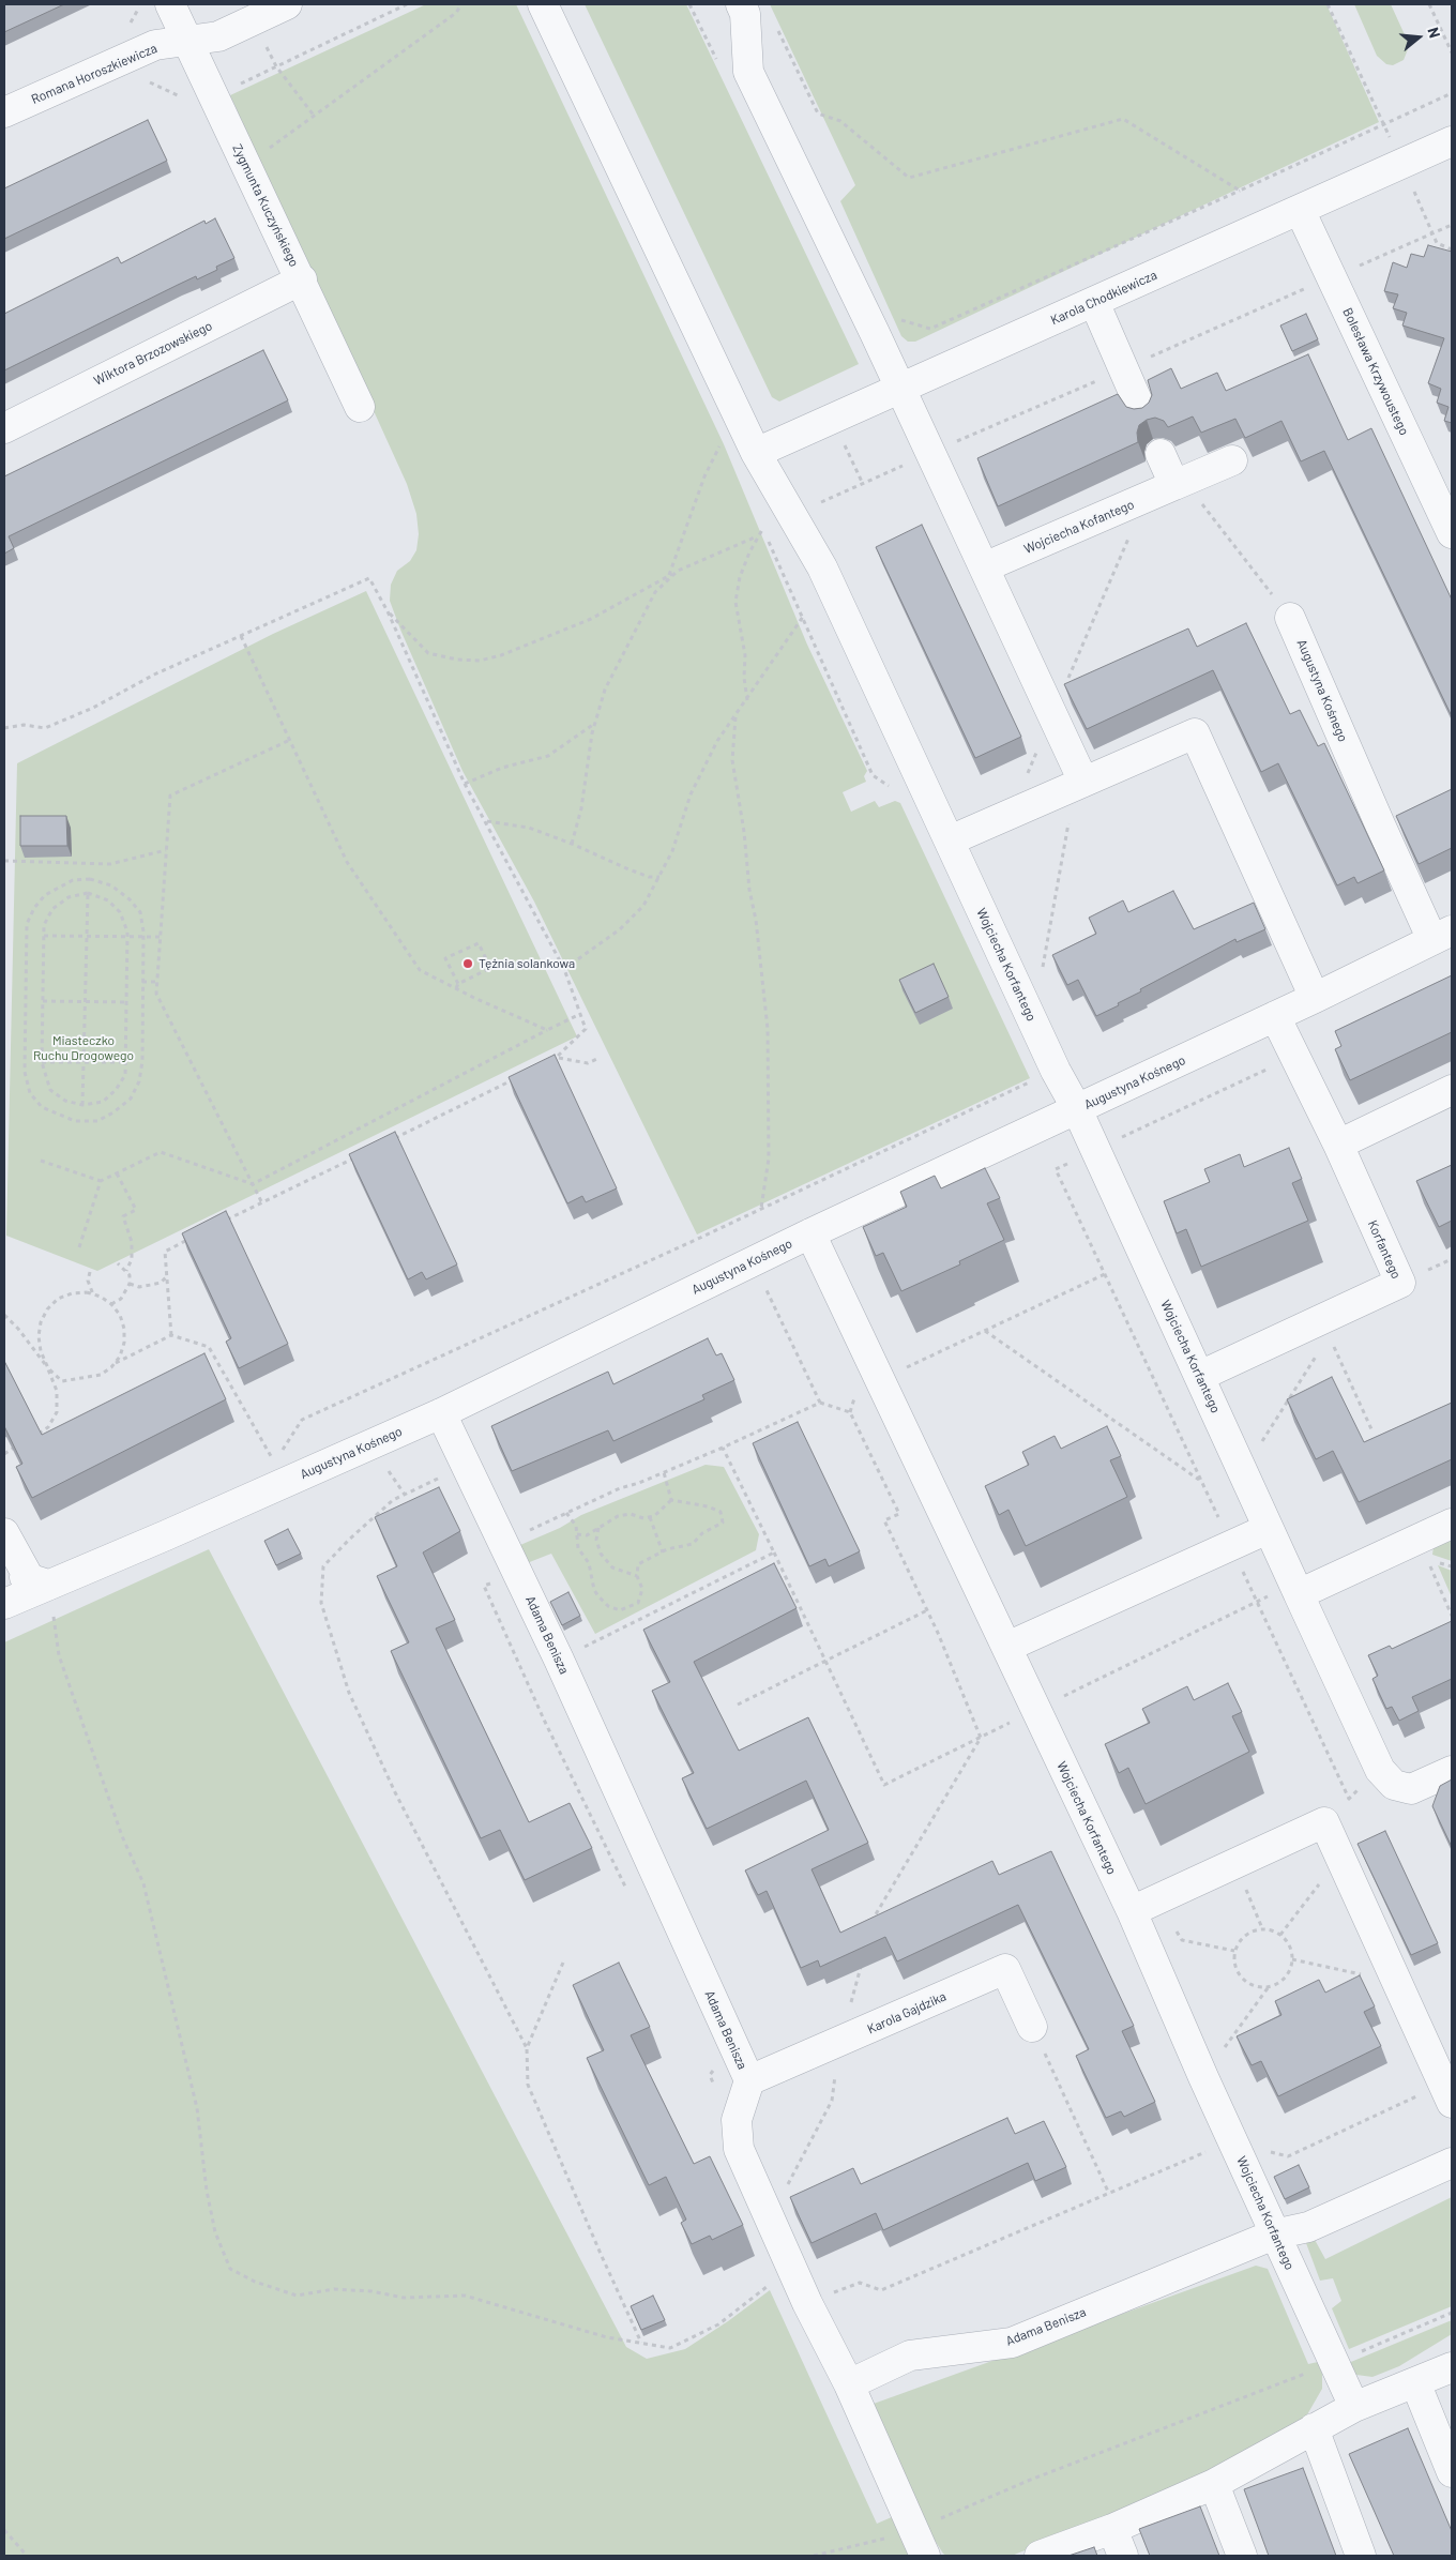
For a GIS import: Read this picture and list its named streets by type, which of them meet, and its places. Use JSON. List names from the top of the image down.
{
  "streets": {
    "street": [
      "Romana Horoszkiewicza",
      "Zygmunta Kuczyńskiego",
      "Karola Chodkiewicza",
      "Wiktora Brzozowskiego",
      "Bolesława Krzywoustego",
      "Wojciecha Kofantego",
      "Augustyna Kośnego",
      "Wojciecha Korfantego",
      "Korfantego",
      "Adama Benisza",
      "Karola Gajdzika"
    ]
  },
  "crossings": [
    ["Romana Horoszkiewicza", "Zygmunta Kuczyńskiego"],
    ["Zygmunta Kuczyńskiego", "Wiktora Brzozowskiego"],
    ["Karola Chodkiewicza", "Bolesława Krzywoustego"],
    ["Karola Chodkiewicza", "Wojciecha Korfantego"],
    ["Augustyna Kośnego", "Wojciecha Korfantego"],
    ["Augustyna Kośnego", "Korfantego"],
    ["Augustyna Kośnego", "Adama Benisza"],
    ["Wojciecha Korfantego", "Korfantego"],
    ["Wojciecha Korfantego", "Adama Benisza"],
    ["Adama Benisza", "Karola Gajdzika"]
  ],
  "parks": ["Miasteczko Ruchu Drogowego"],
  "places": ["Tężnia solankowa"],
  "north": "right"
}
